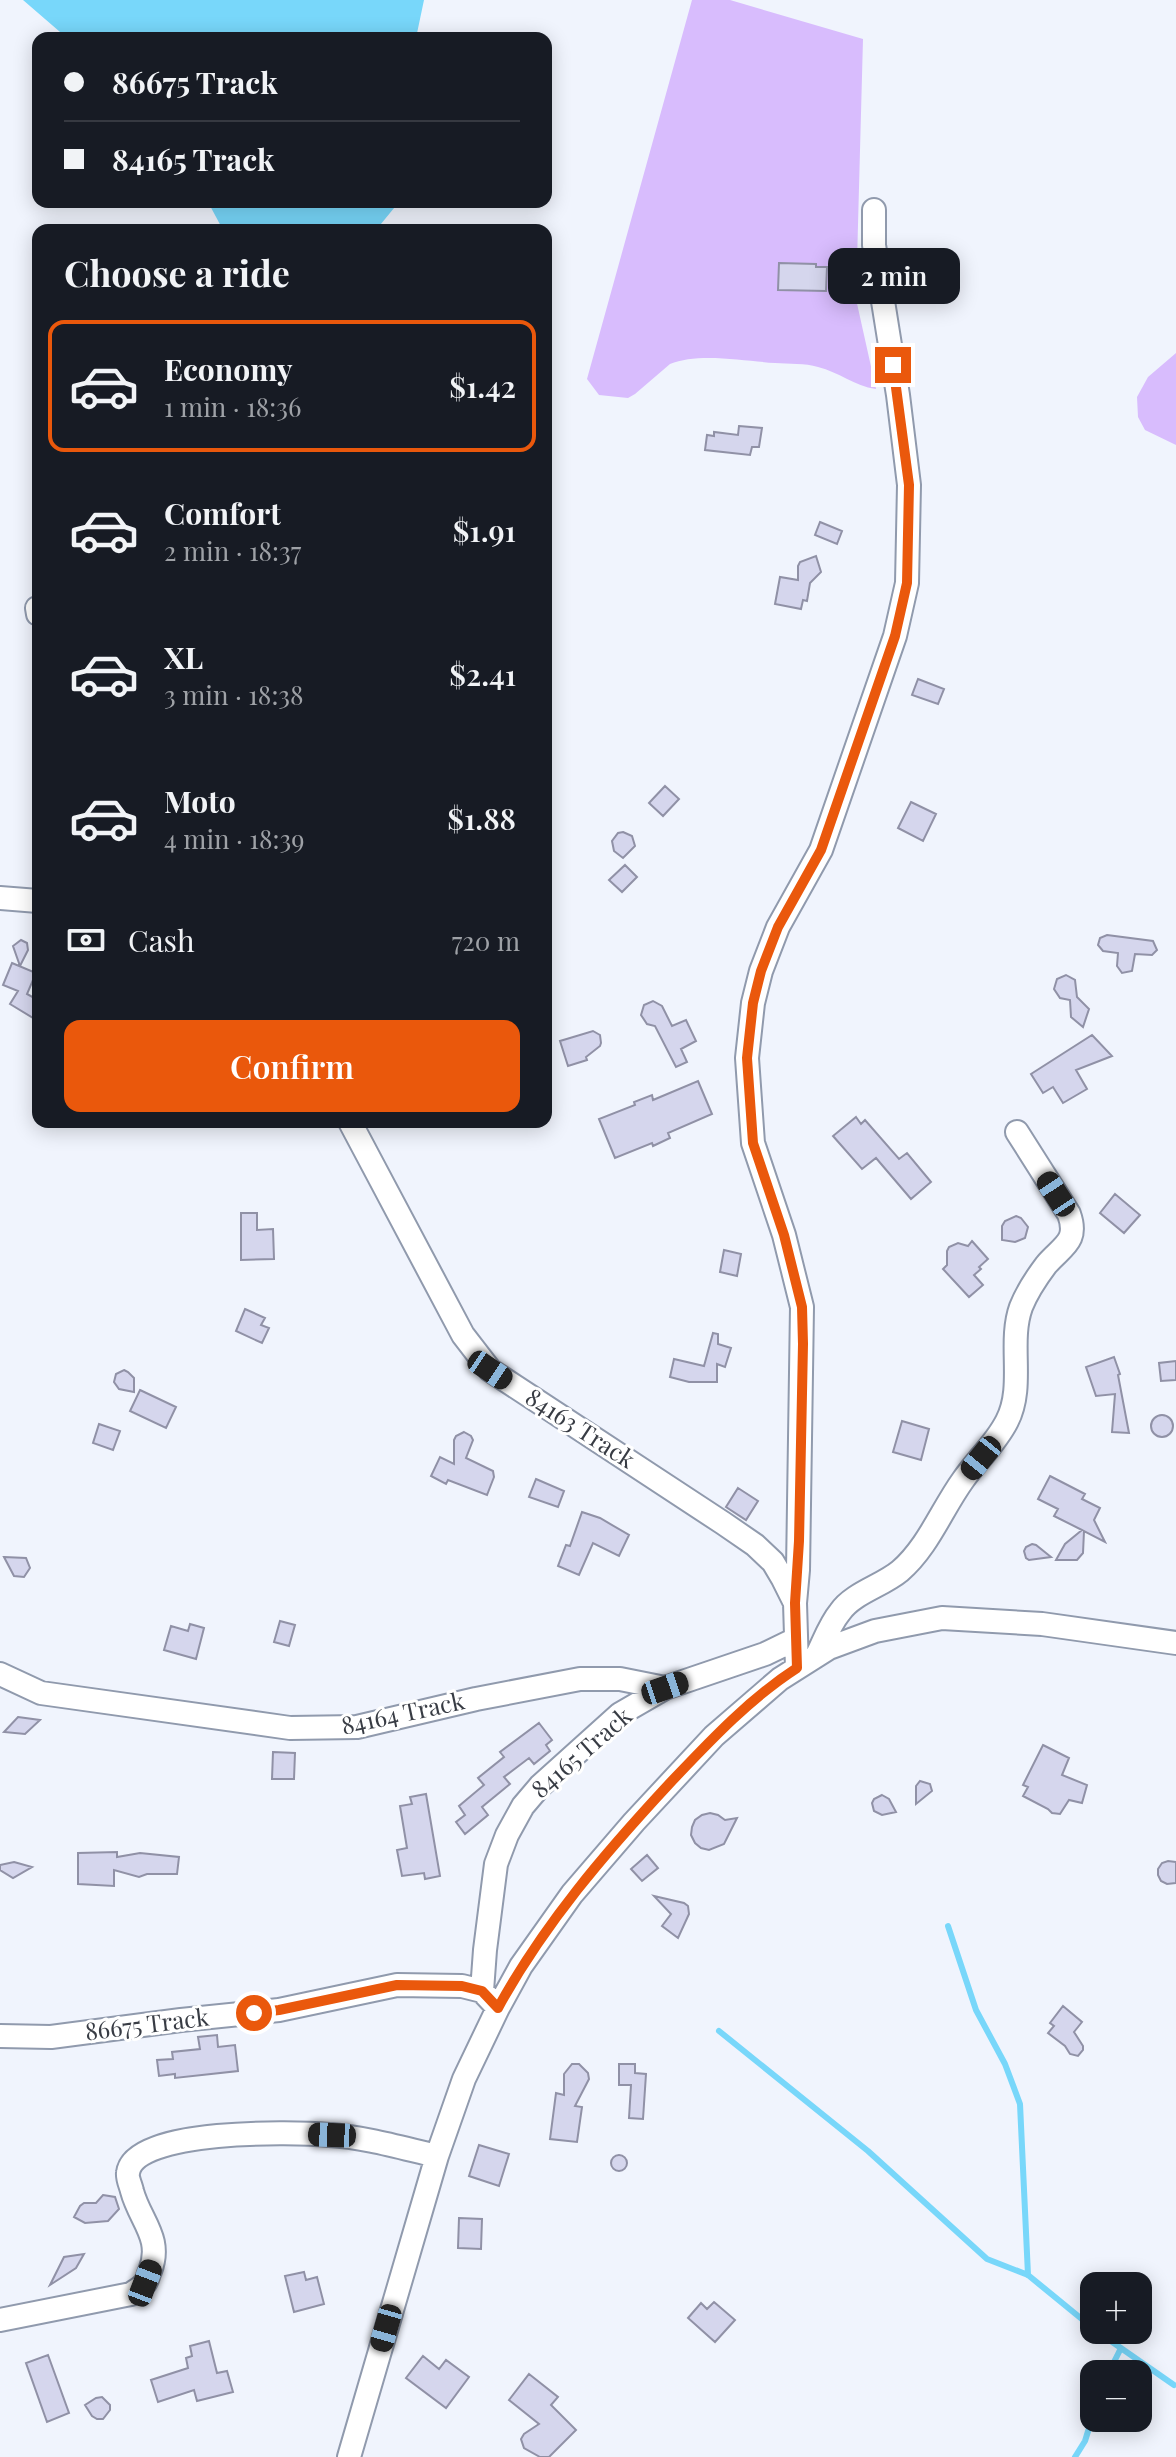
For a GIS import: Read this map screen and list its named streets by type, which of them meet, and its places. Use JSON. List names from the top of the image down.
{
  "streets": {
    "street": [
      "84163 Track",
      "84164 Track",
      "84165 Track",
      "86675 Track"
    ]
  },
  "crossings": [
    ["84163 Track", "84165 Track"],
    ["84164 Track", "84165 Track"],
    ["84165 Track", "86675 Track"]
  ],
  "page": {
    "banner": ["86675 Track", "84165 Track"],
    "heading": "Choose a ride",
    "bubble": "2 min",
    "list": [
      {
        "name": "Economy",
        "note": "1 min · 18:36",
        "value": "$1.42"
      },
      {
        "name": "Comfort",
        "note": "2 min · 18:37",
        "value": "$1.91"
      },
      {
        "name": "XL",
        "note": "3 min · 18:38",
        "value": "$2.41"
      },
      {
        "name": "Moto",
        "note": "4 min · 18:39",
        "value": "$1.88"
      }
    ],
    "pay": ["Cash", "720 m"],
    "buttons": "Confirm",
    "map_buttons": ["+", "−"]
  }
}
